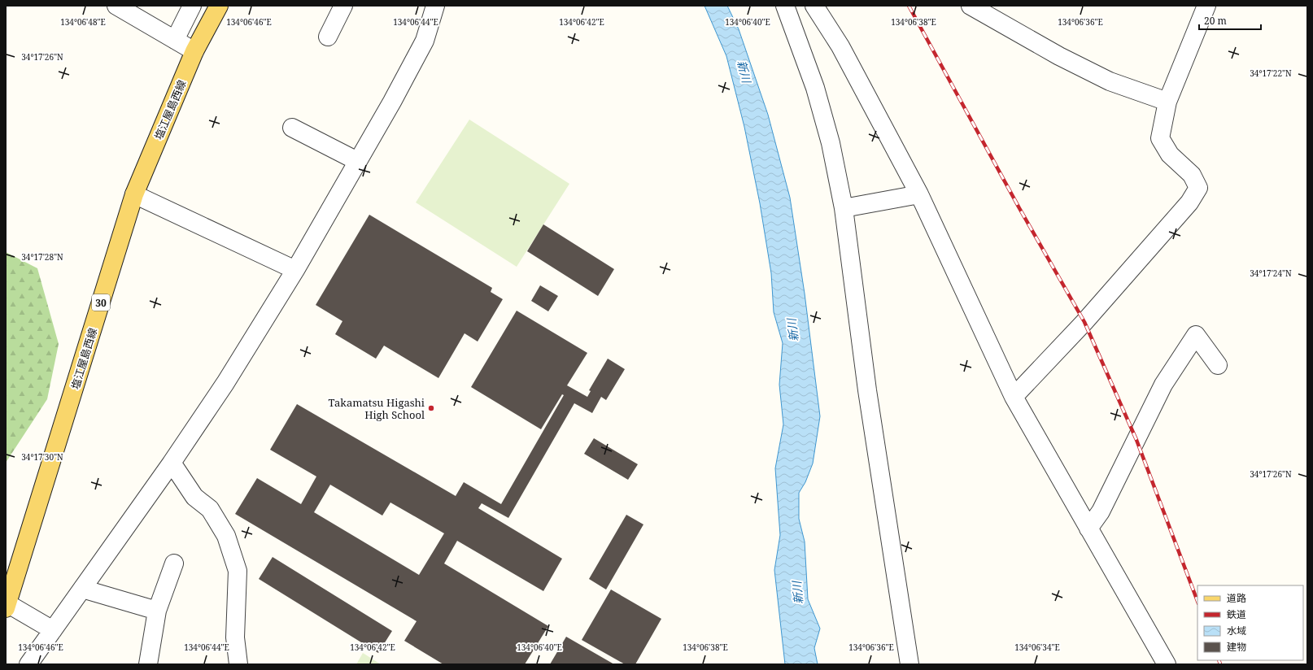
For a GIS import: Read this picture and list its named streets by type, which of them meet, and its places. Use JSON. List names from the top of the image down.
{
  "streets": {
    "main road": ["塩江屋島西線", "30"]
  },
  "water": ["新川"],
  "places": ["Takamatsu Higashi High School"],
  "legend": [
    "道路",
    "鉄道",
    "水域",
    "建物"
  ],
  "scale_bar": "20 m",
  "coordinates": [
    "134°06'48\"E",
    "134°06'46\"E",
    "134°06'44\"E",
    "134°06'42\"E",
    "134°06'40\"E",
    "134°06'38\"E",
    "134°06'36\"E",
    "34°17'26\"N",
    "34°17'22\"N",
    "34°17'28\"N",
    "34°17'24\"N",
    "34°17'30\"N",
    "134°06'34\"E"
  ]
}
